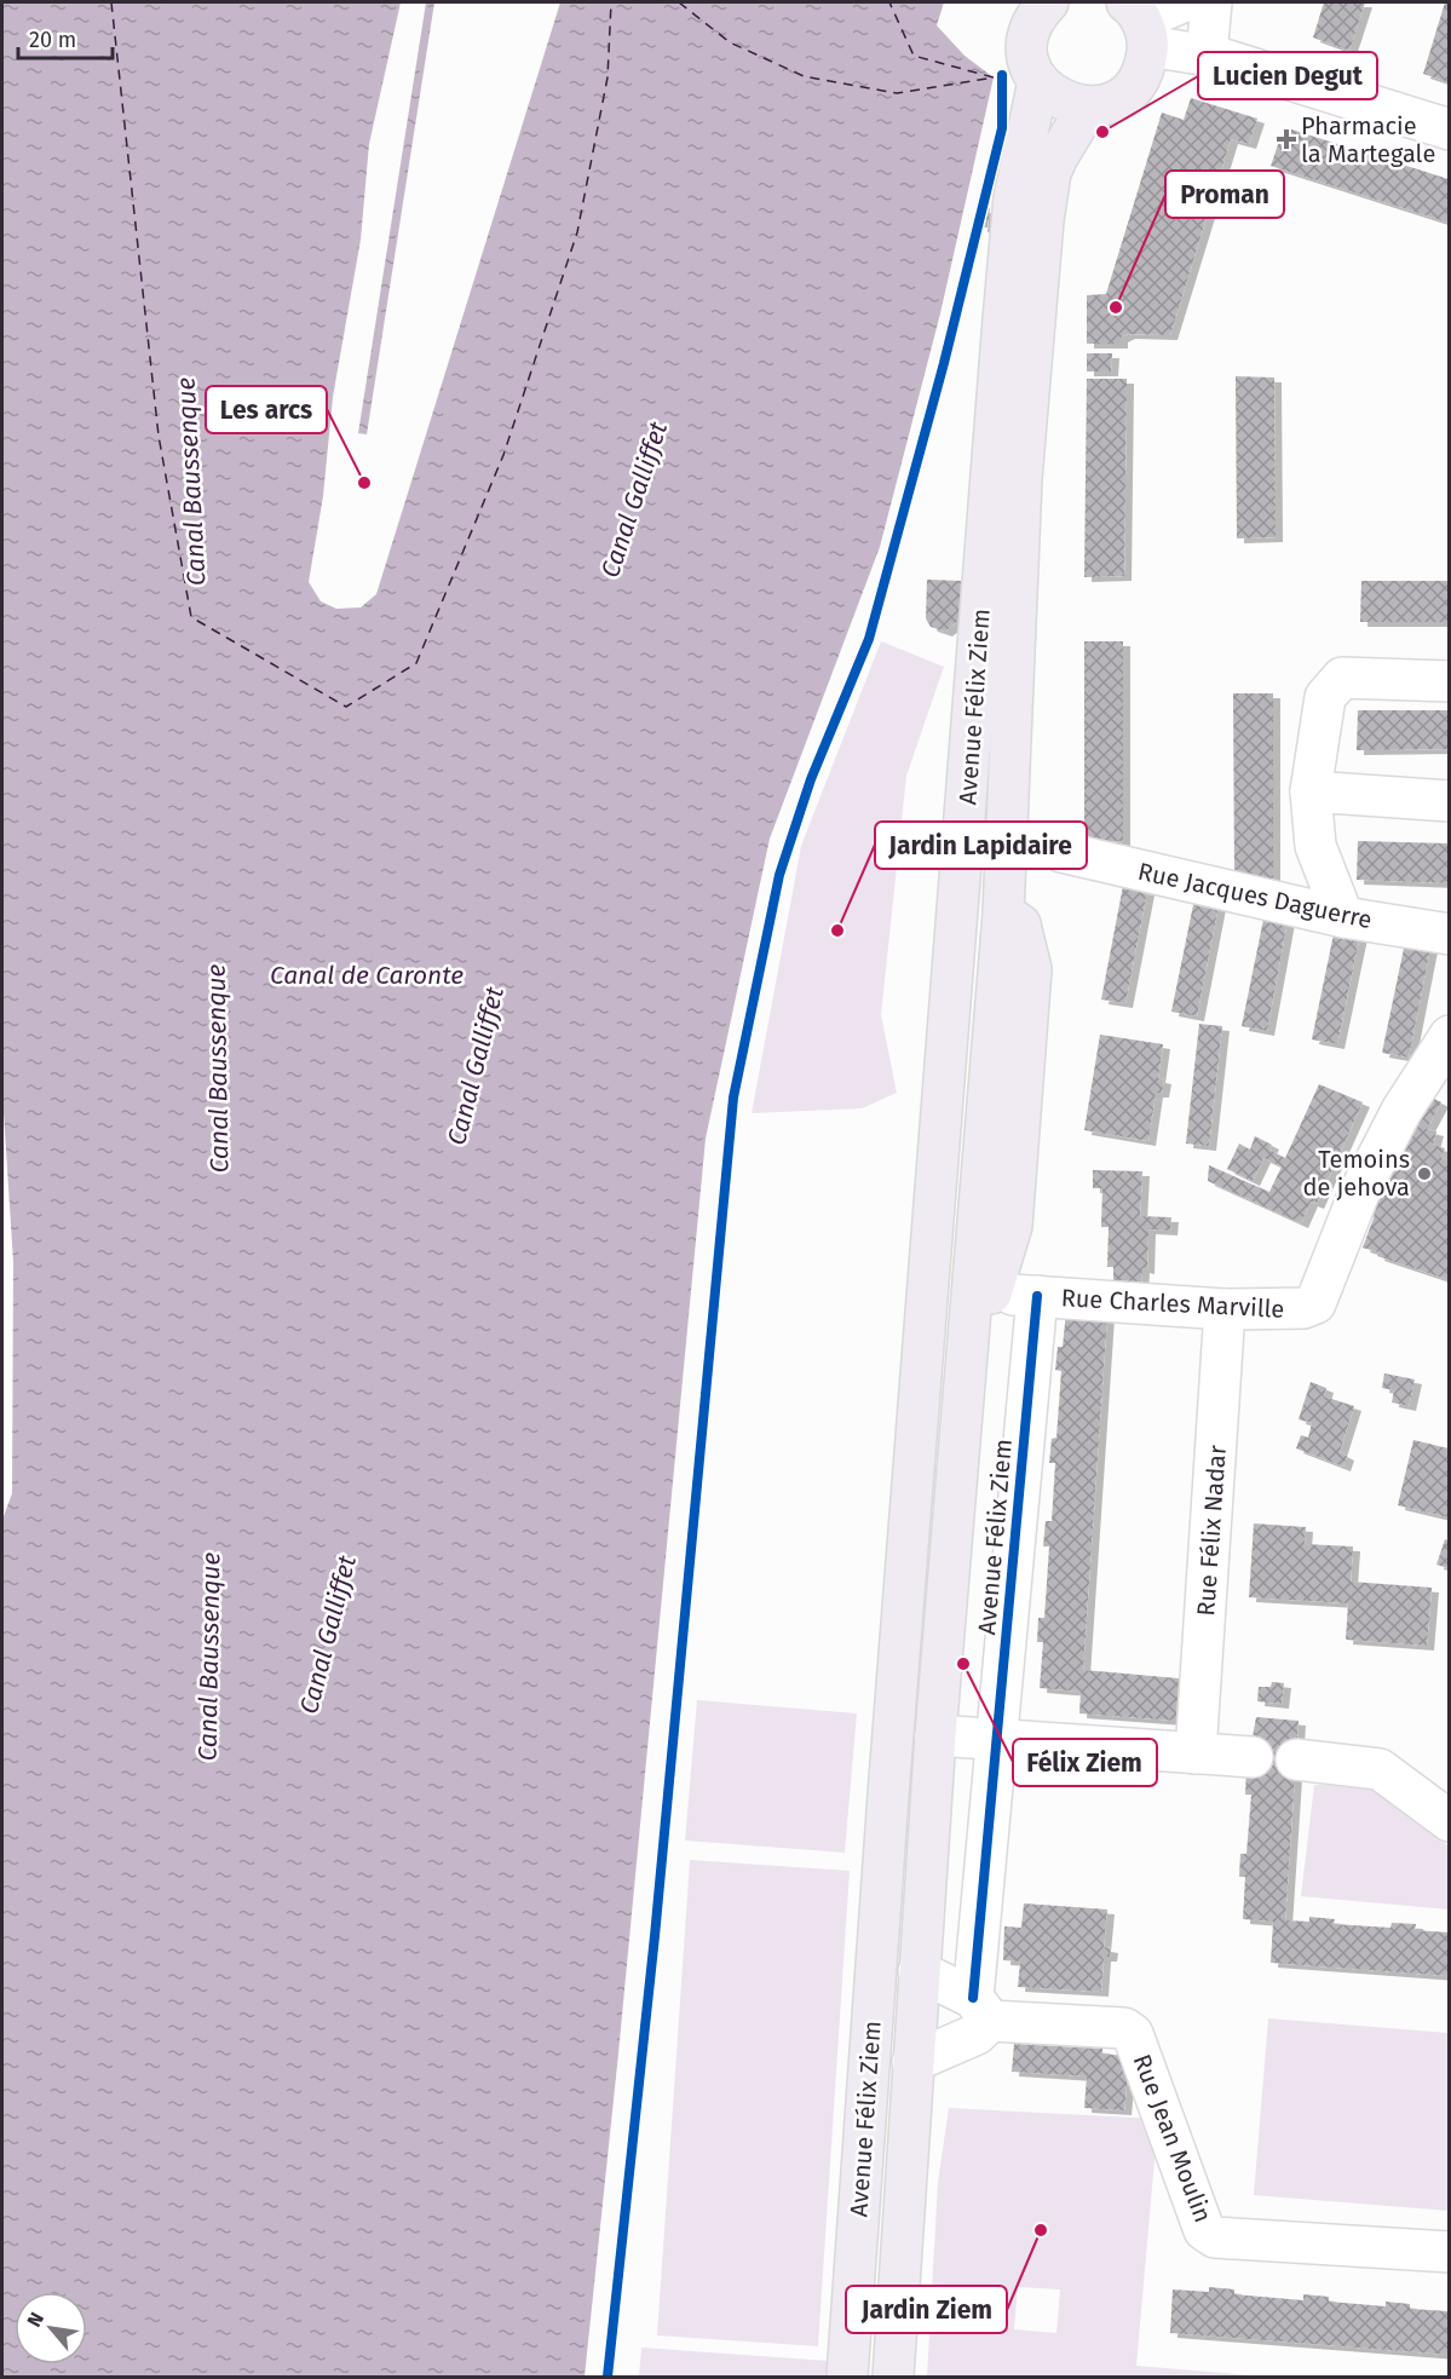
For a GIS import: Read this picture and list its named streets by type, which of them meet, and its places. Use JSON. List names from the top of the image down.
{
  "streets": {
    "main road": ["Avenue Félix Ziem"],
    "street": [
      "Rue Jacques Daguerre",
      "Rue Charles Marville",
      "Rue Félix Nadar",
      "Rue Jean Moulin"
    ]
  },
  "crossings": [
    ["Avenue Félix Ziem", "Rue Charles Marville"],
    ["Avenue Félix Ziem", "Rue Jean Moulin"],
    ["Rue Charles Marville", "Rue Félix Nadar"]
  ],
  "water": ["Canal Baussenque", "Canal Galliffet", "Canal de Caronte"],
  "places": {
    "other": [
      "Lucien Degut",
      "Proman",
      "Les arcs",
      "Jardin Lapidaire",
      "Temoins de jehova",
      "Félix Ziem",
      "Jardin Ziem"
    ],
    "health": ["Pharmacie la Martegale"]
  },
  "scale_bar": "20 m",
  "north": "top left"
}
